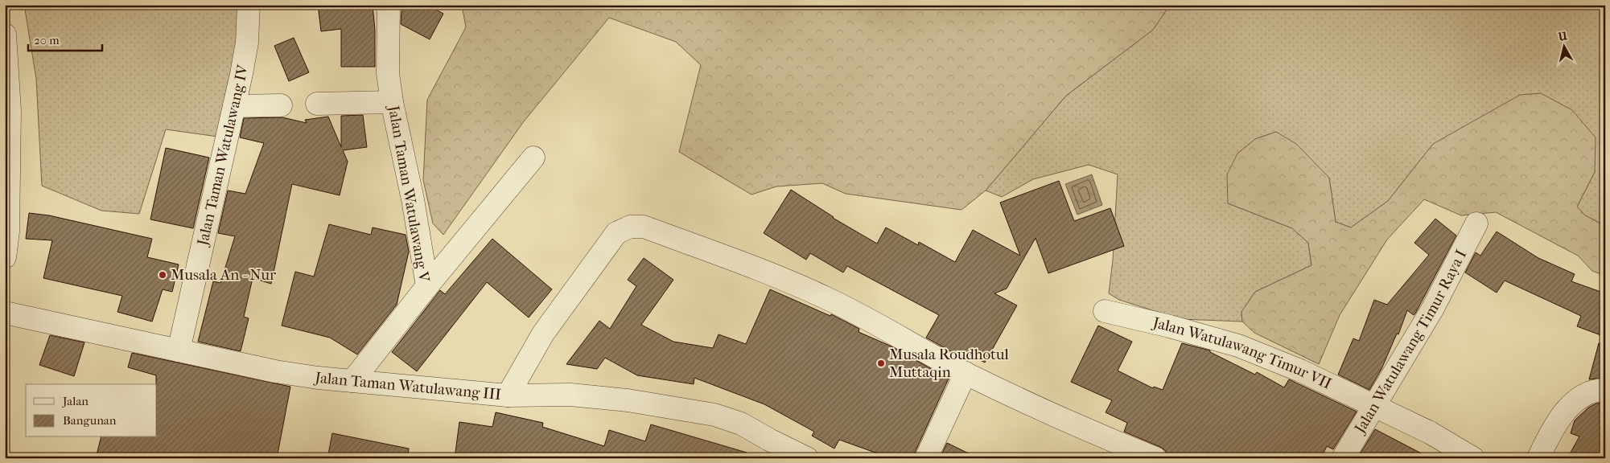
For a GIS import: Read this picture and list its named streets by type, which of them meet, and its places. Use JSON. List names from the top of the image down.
{
  "streets": {
    "street": [
      "Jalan Taman Watulawang IV",
      "Jalan Taman Watulawang V",
      "Jalan Watulawang Timur Raya I",
      "Jalan Watulawang Timur VII",
      "Jalan Taman Watulawang III"
    ]
  },
  "crossings": [
    ["Jalan Taman Watulawang IV", "Jalan Taman Watulawang III"],
    ["Jalan Taman Watulawang V", "Jalan Taman Watulawang III"],
    ["Jalan Watulawang Timur Raya I", "Jalan Watulawang Timur VII"]
  ],
  "places": ["Musala An - Nur", "Musala Roudhotul Muttaqin"],
  "legend": ["Jalan", "Bangunan"],
  "scale_bar": "20 m",
  "north": "top"
}
